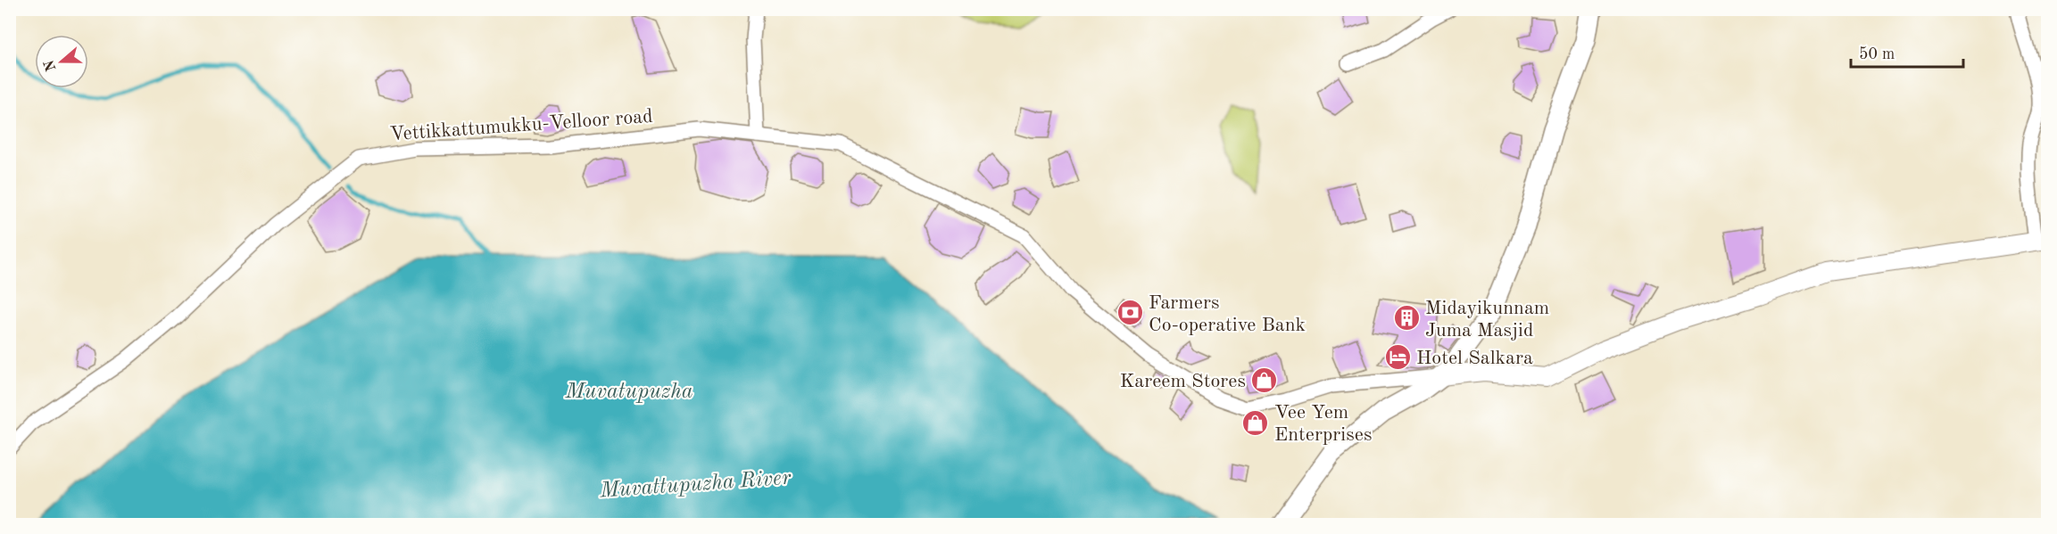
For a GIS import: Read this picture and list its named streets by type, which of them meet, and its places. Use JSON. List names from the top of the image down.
{
  "streets": {
    "street": ["Vettikkattumukku-Velloor road"]
  },
  "water": ["Muvatupuzha", "Muvattupuzha River"],
  "places": {
    "bank": ["Farmers Co-operative Bank"],
    "building": ["Midayikunnam Juma Masjid"],
    "hotel": ["Hotel Salkara"],
    "shop": ["Kareem Stores", "Vee Yem Enterprises"]
  },
  "scale_bar": "50 m",
  "north": "left"
}
